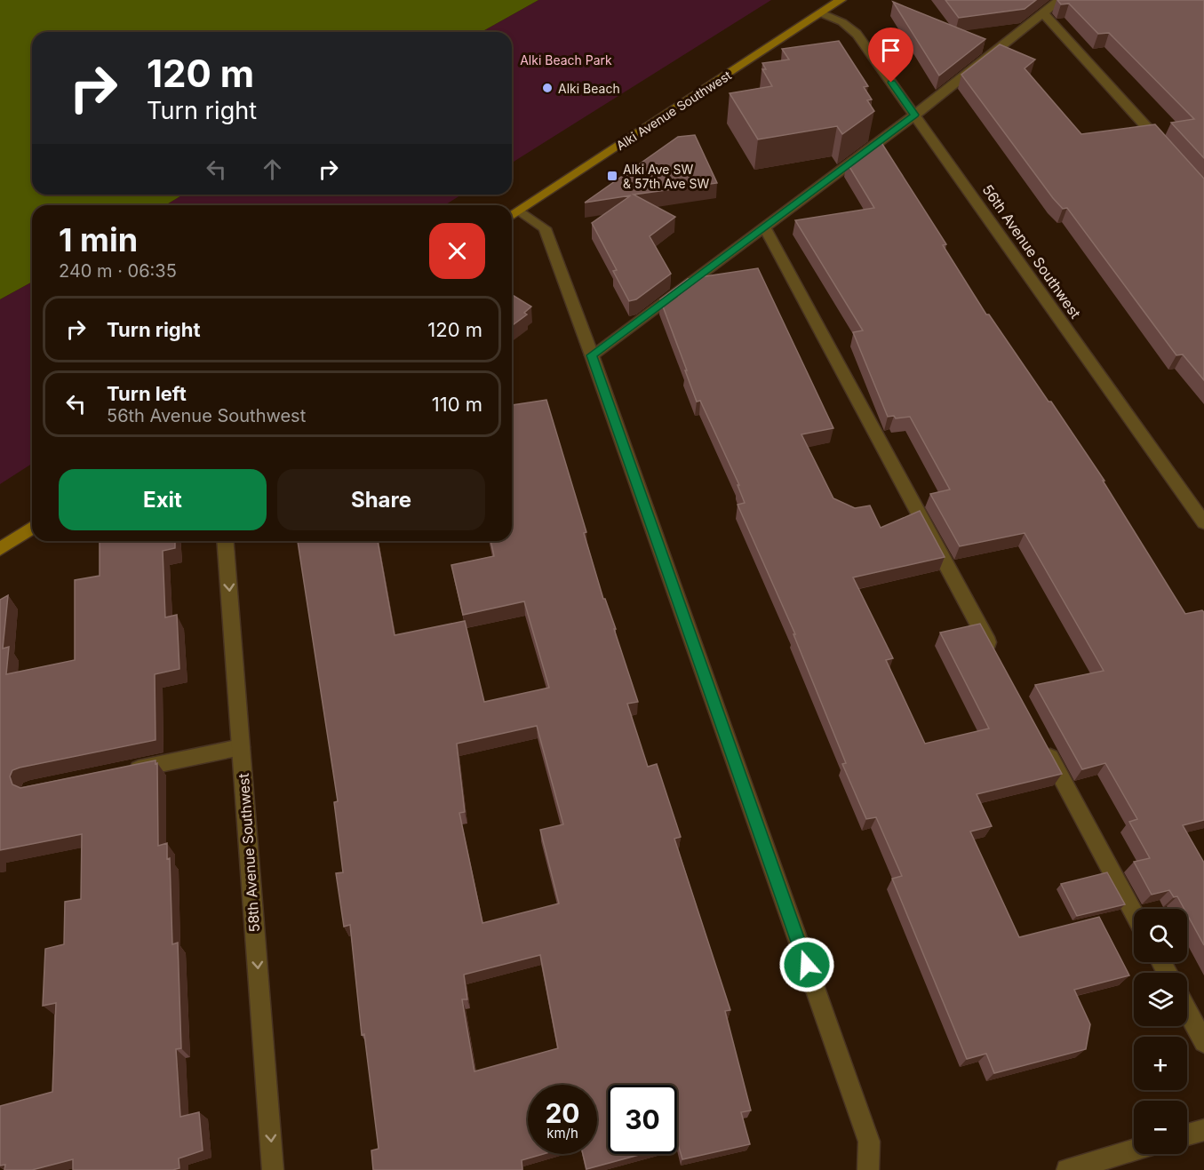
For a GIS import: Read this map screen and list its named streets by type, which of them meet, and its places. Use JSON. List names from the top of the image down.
{
  "streets": {
    "main road": ["Alki Avenue Southwest"],
    "street": ["56th Avenue Southwest", "58th Avenue Southwest"]
  },
  "crossings": [
    ["Alki Avenue Southwest", "56th Avenue Southwest"]
  ],
  "one_way": ["58th Avenue Southwest"],
  "parks": ["Alki Beach Park"],
  "places": {
    "other": ["Alki Beach"],
    "transit": ["Alki Ave SW & 57th Ave SW"]
  },
  "page": {
    "turn": ["120 m", "Turn right"],
    "heading": ["1 min", "240 m · 06:35"],
    "list": [
      {
        "name": "Turn right",
        "value": "120 m"
      },
      {
        "name": "Turn left",
        "note": "56th Avenue Southwest",
        "value": "110 m"
      }
    ],
    "buttons": ["Exit", "Share"],
    "map_buttons": ["+", "−"],
    "speed": "20 km/h",
    "limit": "30"
  }
}
